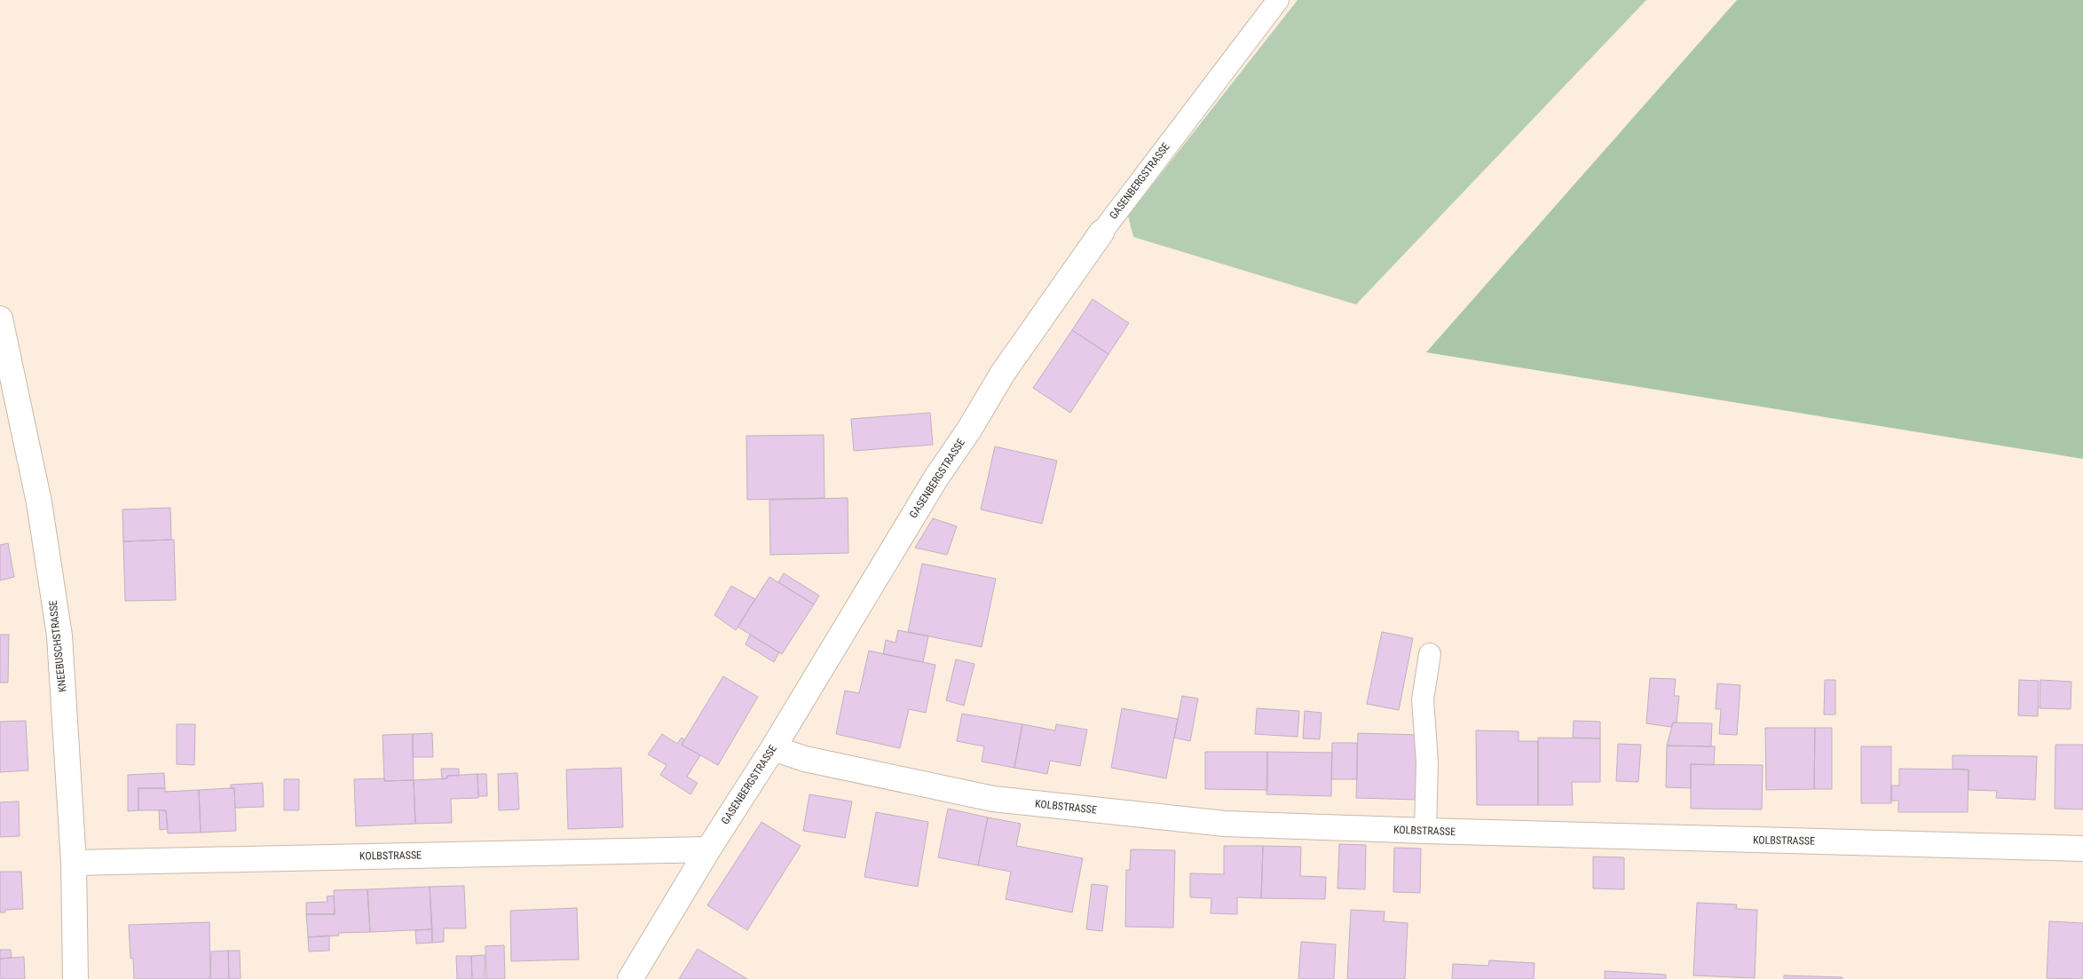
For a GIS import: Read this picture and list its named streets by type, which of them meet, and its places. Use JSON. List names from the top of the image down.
{
  "streets": {
    "street": ["GASENBERGSTRASSE", "KNEEBUSCHSTRASSE", "KOLBSTRASSE"]
  },
  "crossings": [
    ["GASENBERGSTRASSE", "KOLBSTRASSE"],
    ["KNEEBUSCHSTRASSE", "KOLBSTRASSE"]
  ]
}
